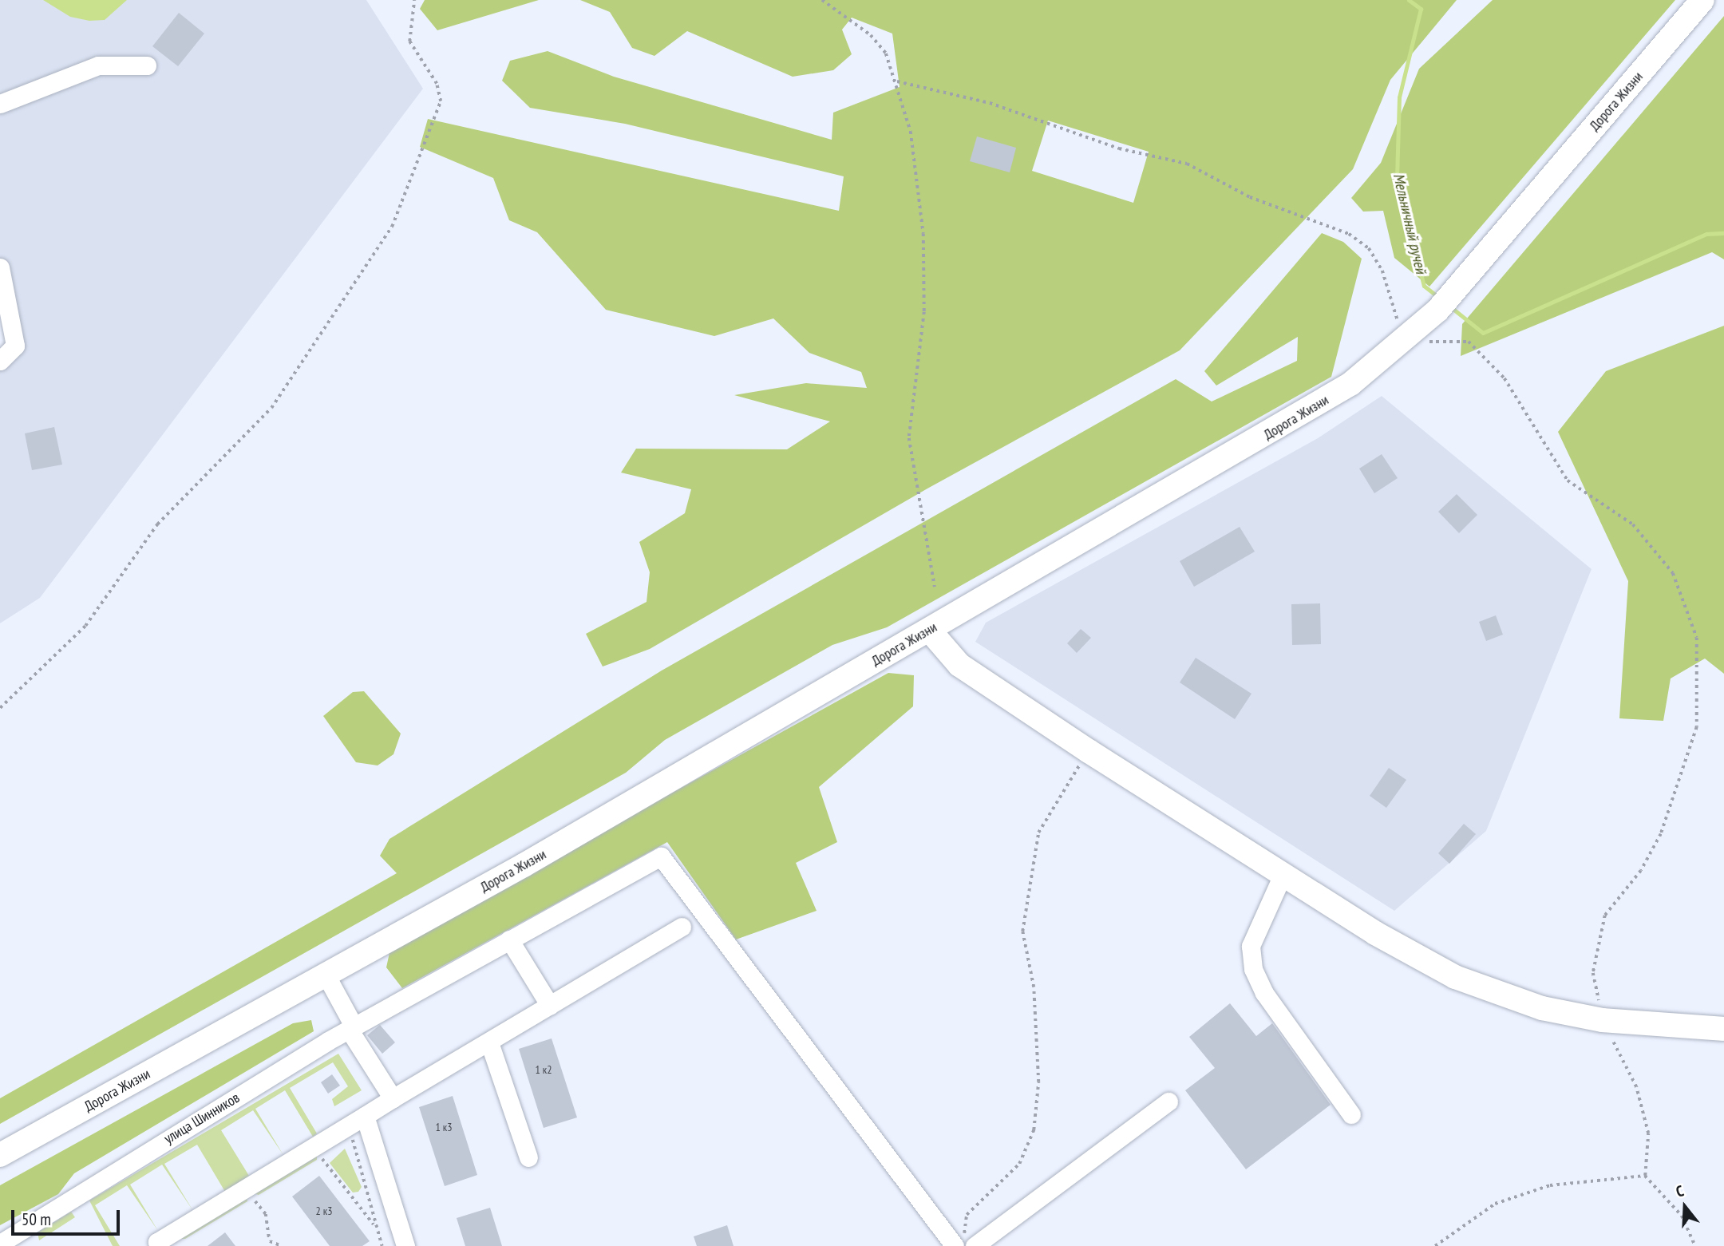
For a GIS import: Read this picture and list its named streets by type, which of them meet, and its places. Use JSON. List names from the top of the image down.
{
  "streets": {
    "main road": ["Дорога Жизни"],
    "street": ["улица Шинников"]
  },
  "water": ["Мельничный ручей"],
  "house_numbers": ["1 к2", "1 к3", "2 к3"],
  "scale_bar": "50 m",
  "north": "top"
}
